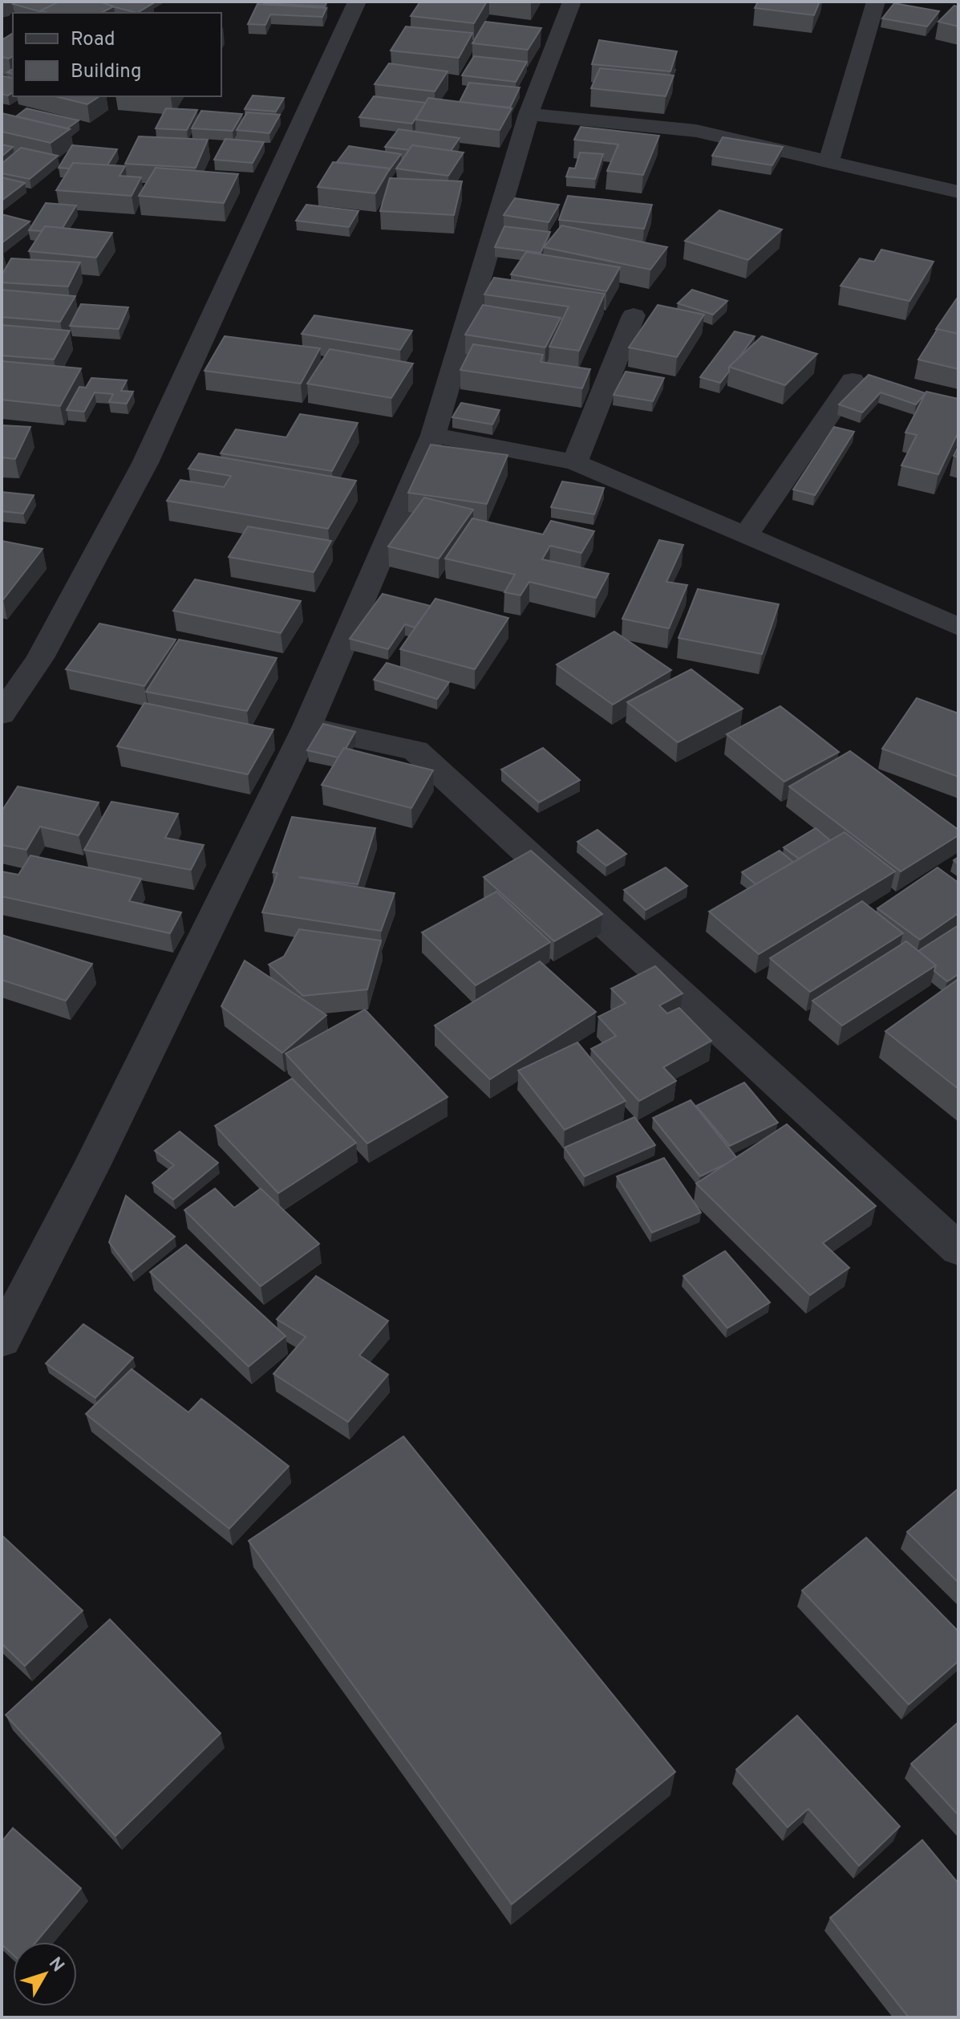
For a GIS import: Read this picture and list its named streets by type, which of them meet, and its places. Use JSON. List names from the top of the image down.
{
  "legend": ["Road", "Building"],
  "north": "top right"
}
